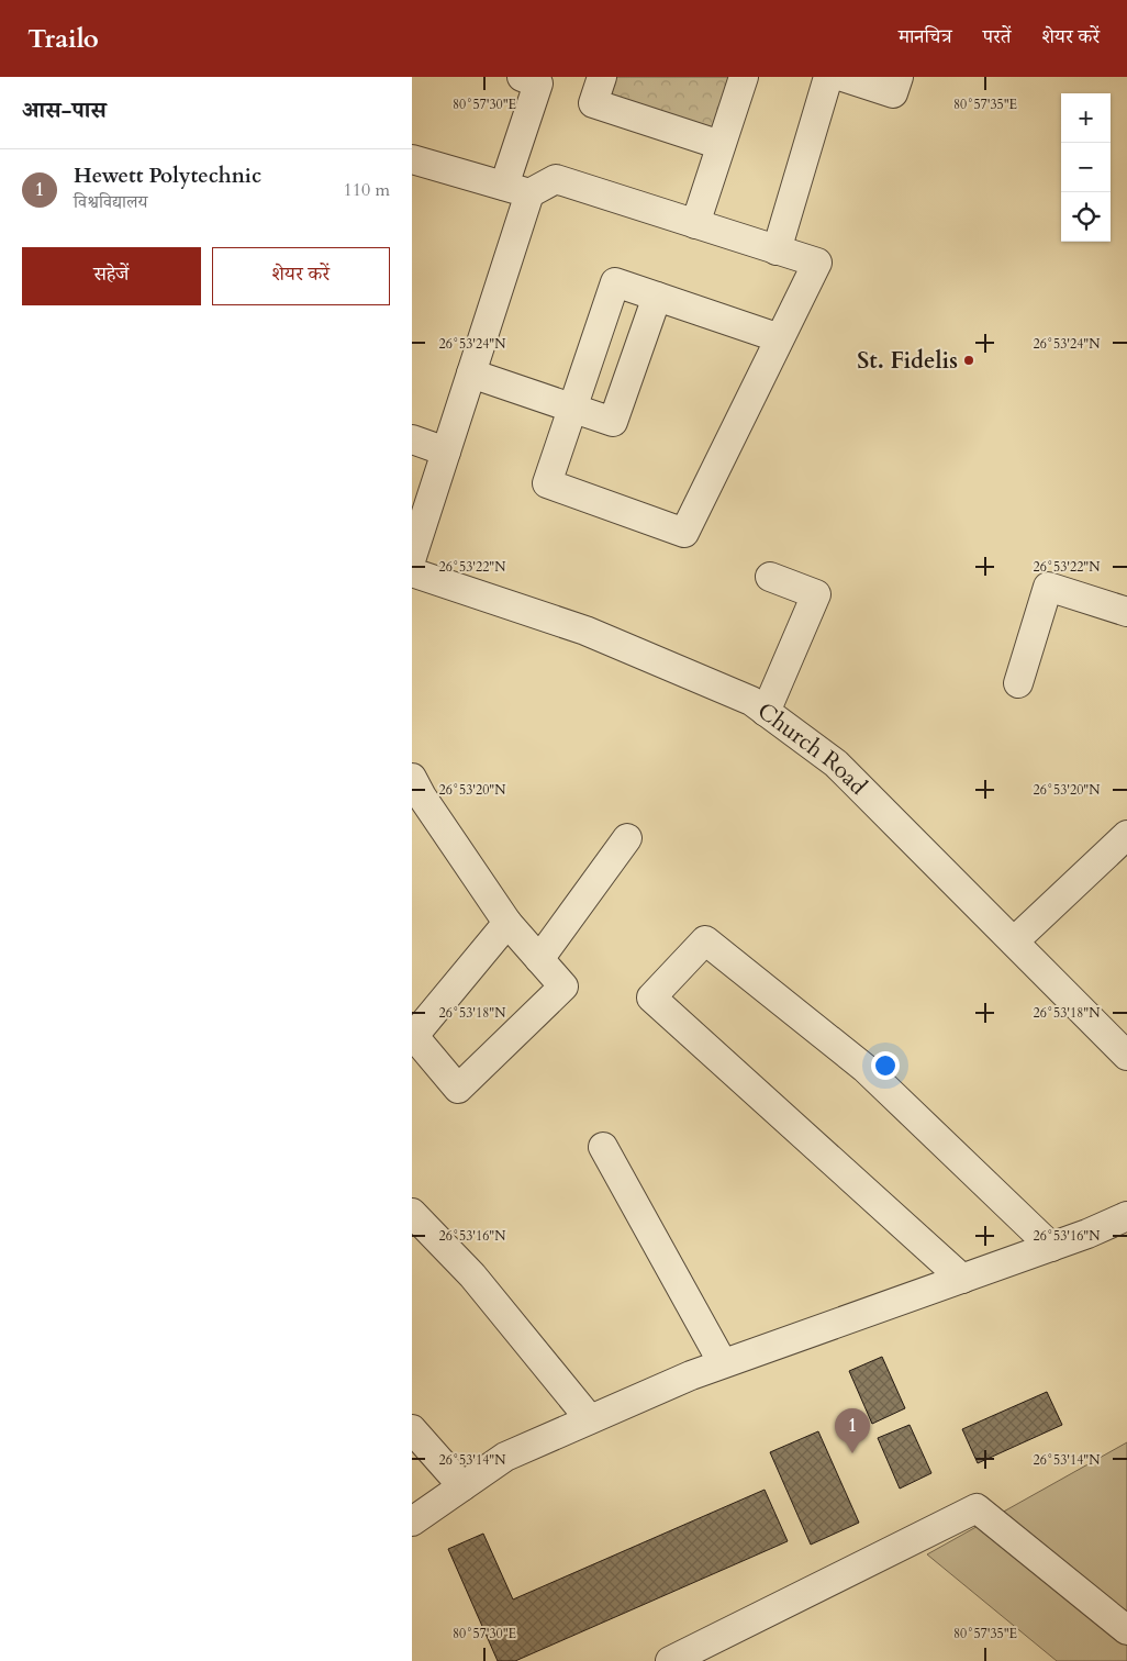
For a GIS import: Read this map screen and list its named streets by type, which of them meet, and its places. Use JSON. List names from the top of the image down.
{
  "streets": {
    "street": ["Church Road"]
  },
  "places": ["St. Fidelis"],
  "page": {
    "header": "Trailo",
    "nav": ["मानचित्र", "परतें", "शेयर करें"],
    "heading": "आस-पास",
    "map_buttons": ["+", "−"],
    "list": [
      {
        "mark": "1",
        "name": "Hewett Polytechnic",
        "note": "विश्वविद्यालय",
        "value": "110 m"
      }
    ],
    "buttons": ["सहेजें", "शेयर करें"],
    "pins": "1"
  },
  "coordinates": [
    "80°57'30\"E",
    "80°57'35\"E",
    "26°53'24\"N",
    "26°53'22\"N",
    "26°53'20\"N",
    "26°53'18\"N",
    "26°53'16\"N",
    "26°53'14\"N"
  ]
}
